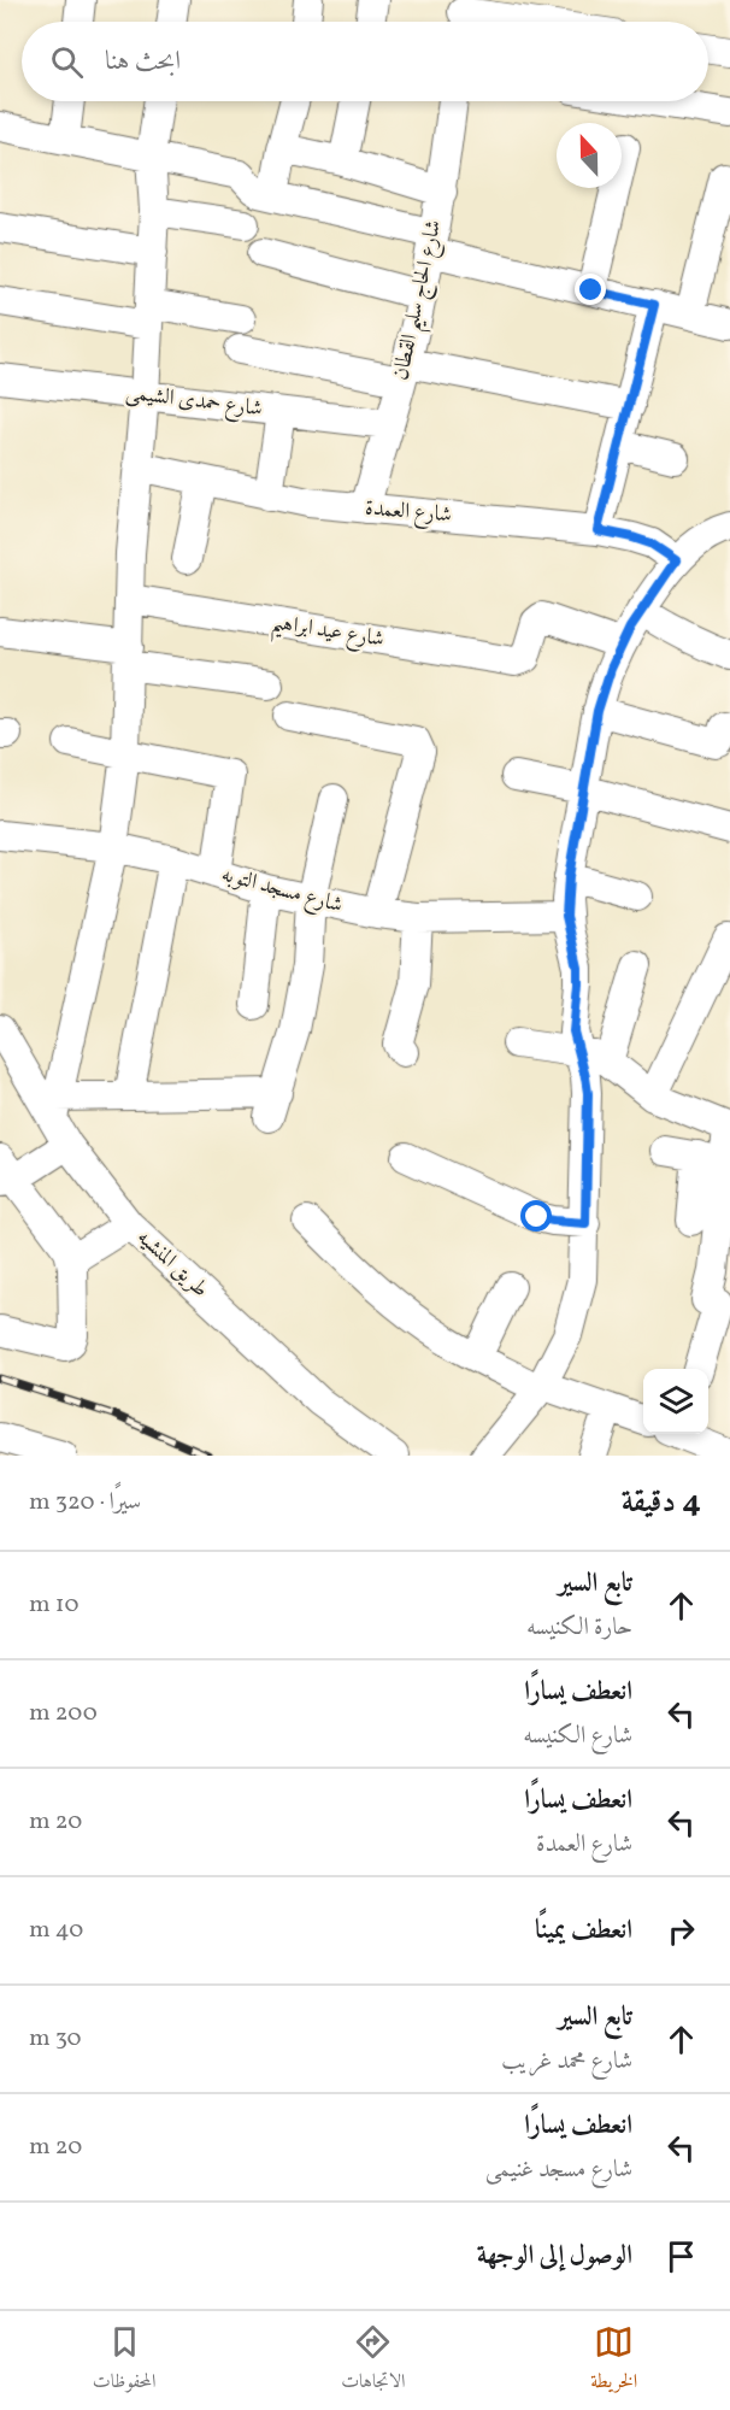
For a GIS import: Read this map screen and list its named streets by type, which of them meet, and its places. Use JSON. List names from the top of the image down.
{
  "streets": {
    "street": [
      "شارع الحاج سليم القطان",
      "شارع حمدى الشيمى",
      "شارع العمدة",
      "شارع عيد ابراهيم",
      "شارع مسجد التوبه",
      "طريق المنشيه"
    ]
  },
  "crossings": [
    ["شارع الحاج سليم القطان", "شارع حمدى الشيمى"],
    ["شارع الحاج سليم القطان", "شارع العمدة"]
  ],
  "north": "top",
  "page": {
    "search": "ابحث هنا",
    "heading": ["4 دقيقة", "سيرًا · 320 m"],
    "list": [
      ["تابع السير", "حارة الكنيسه", "10 m"],
      ["انعطف يسارًا", "شارع الكنيسه", "200 m"],
      ["انعطف يسارًا", "شارع العمدة", "20 m"],
      ["انعطف يمينًا", "40 m"],
      ["تابع السير", "شارع محمد غريب", "30 m"],
      ["انعطف يسارًا", "شارع مسجد غنيمى", "20 m"],
      "الوصول إلى الوجهة"
    ],
    "nav": ["الخريطة", "الاتجاهات", "المحفوظات"]
  }
}
